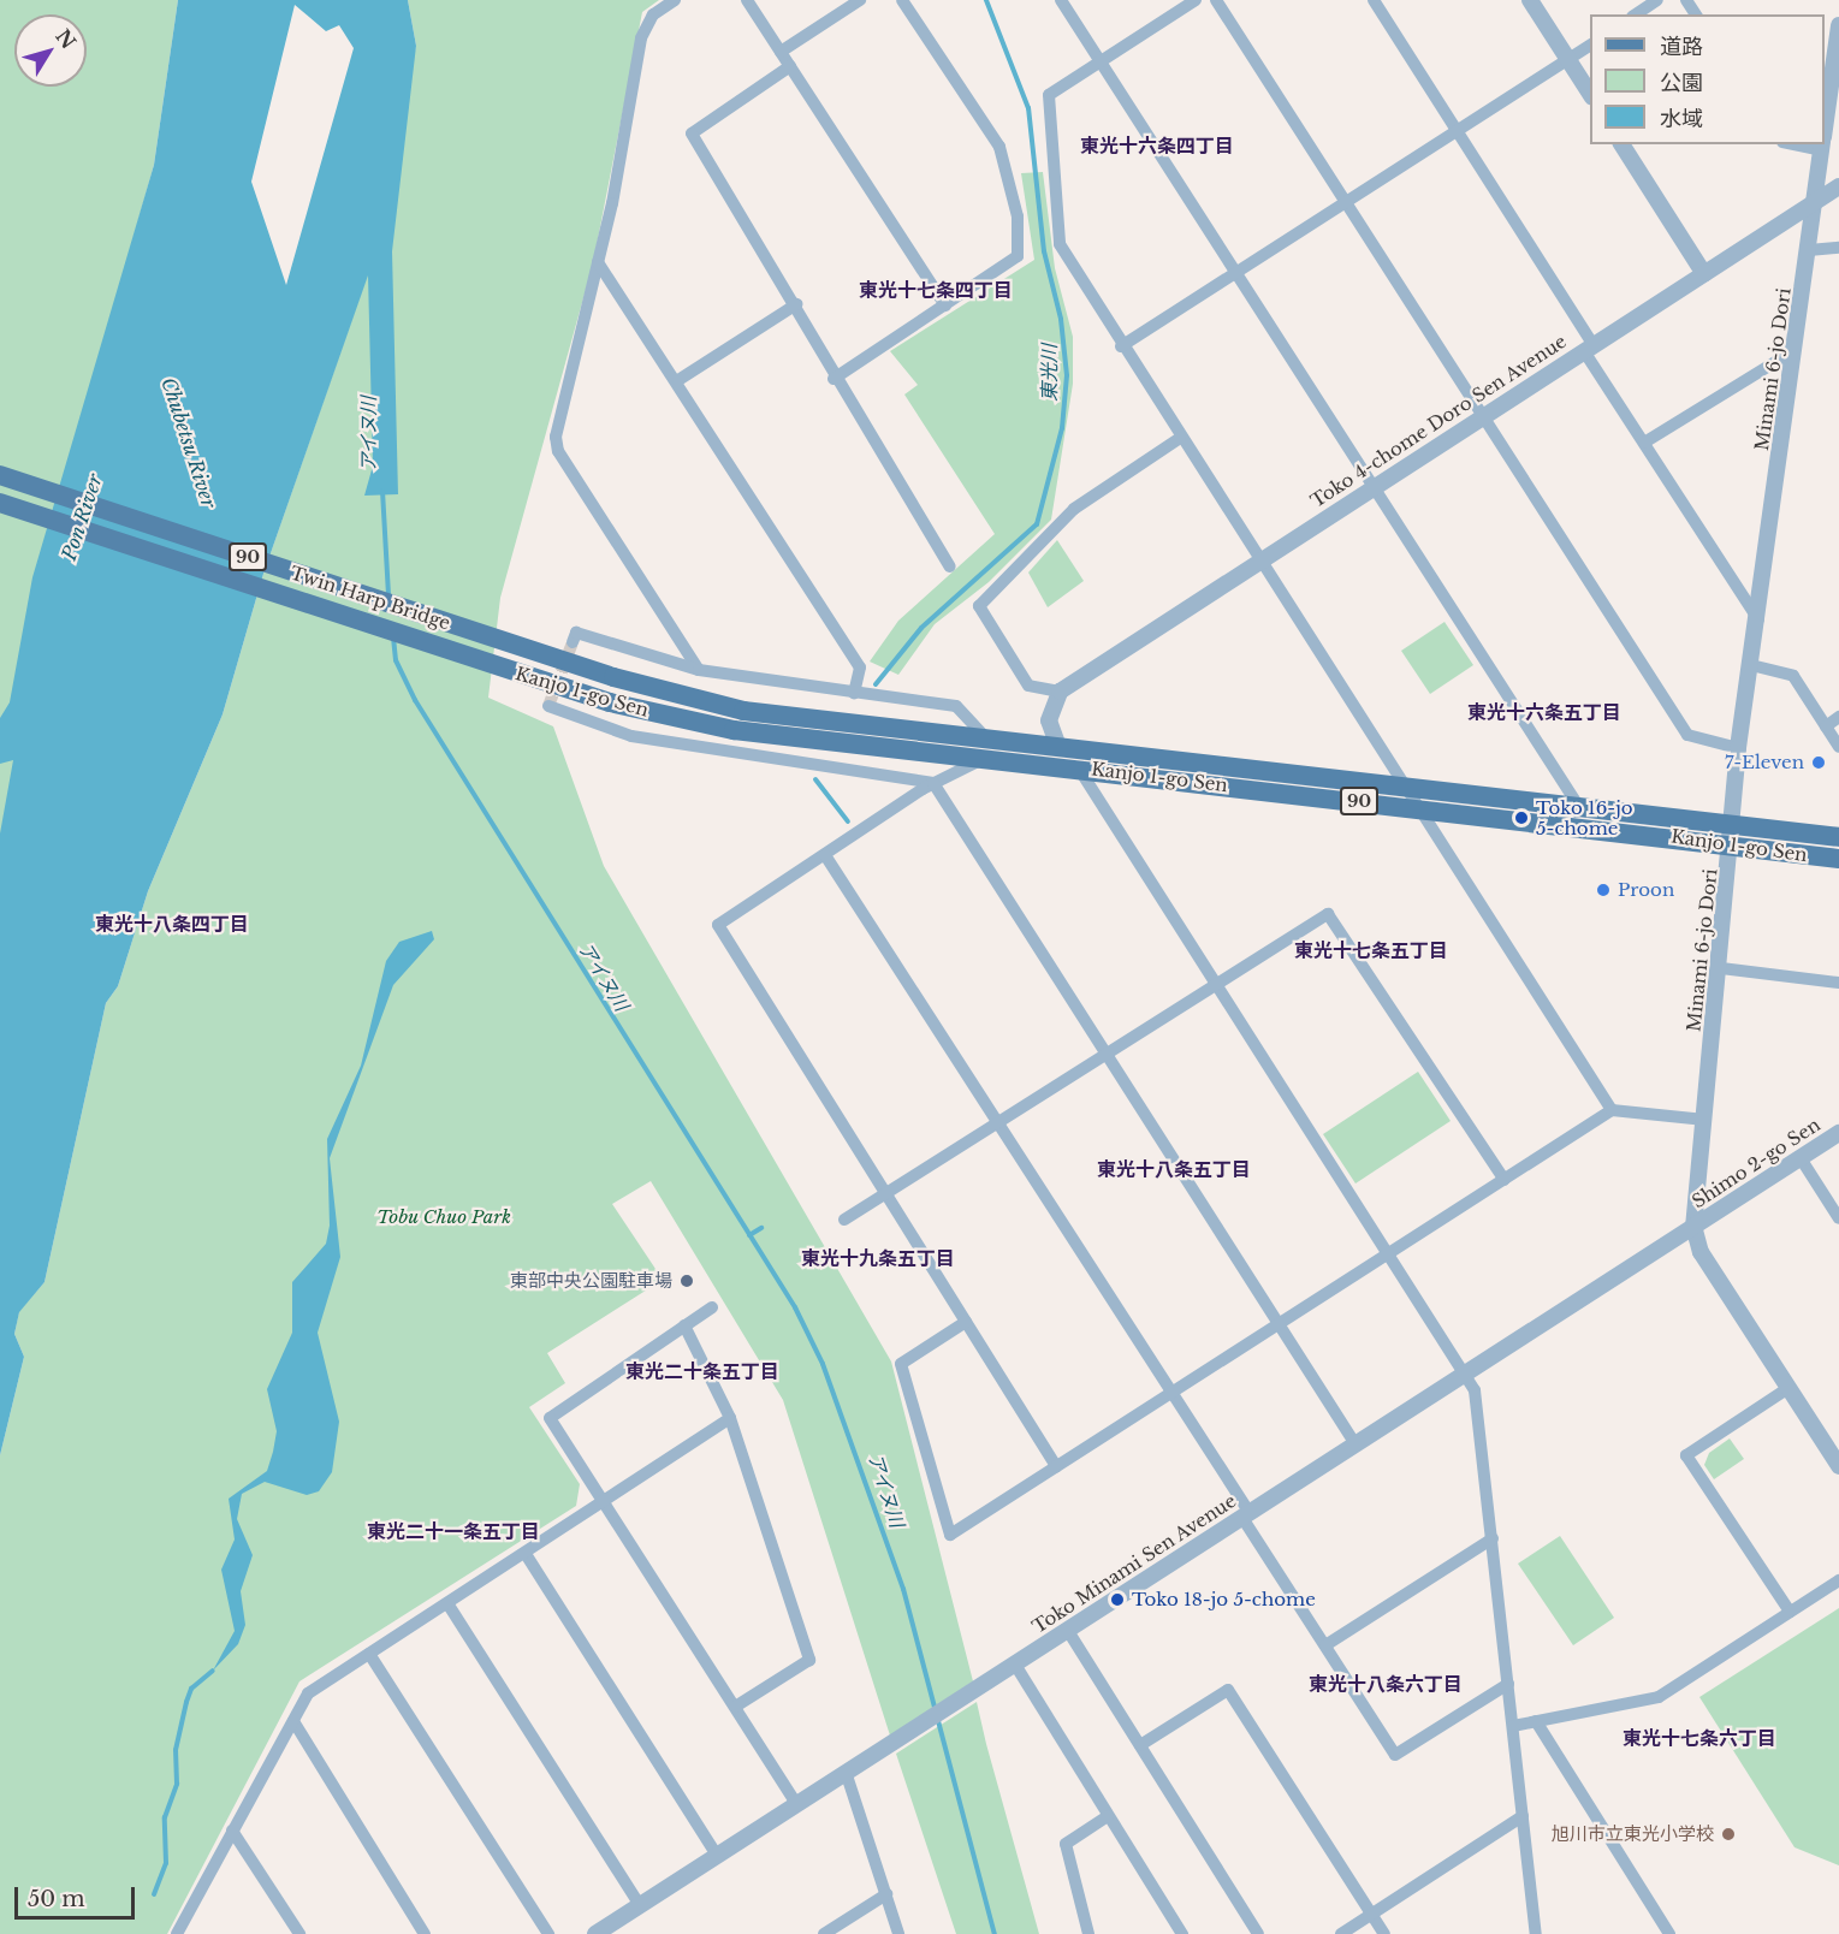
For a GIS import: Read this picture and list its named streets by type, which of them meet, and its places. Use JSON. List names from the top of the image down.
{
  "streets": {
    "main road": ["90", "Twin Harp Bridge", "Kanjo 1-go Sen"],
    "street": [
      "Minami 6-jo Dori",
      "Toko 4-chome Doro Sen Avenue",
      "Shimo 2-go Sen",
      "Toko Minami Sen Avenue"
    ]
  },
  "crossings": [
    ["Minami 6-jo Dori", "Toko 4-chome Doro Sen Avenue"],
    ["Minami 6-jo Dori", "Kanjo 1-go Sen"],
    ["Minami 6-jo Dori", "Shimo 2-go Sen"],
    ["Minami 6-jo Dori", "Toko Minami Sen Avenue"],
    ["Twin Harp Bridge", "Kanjo 1-go Sen"],
    ["Shimo 2-go Sen", "Toko Minami Sen Avenue"]
  ],
  "districts": [
    "東光十六条四丁目",
    "東光十七条四丁目",
    "東光十六条五丁目",
    "東光十八条四丁目",
    "東光十七条五丁目",
    "東光十八条五丁目",
    "東光十九条五丁目",
    "東光二十条五丁目",
    "東光二十一条五丁目",
    "東光十八条六丁目",
    "東光十七条六丁目"
  ],
  "water": [
    "東光川",
    "アイヌ川",
    "Chubetsu River",
    "Pon River"
  ],
  "parks": ["Tobu Chuo Park"],
  "places": [
    "7-Eleven",
    "Toko 16-jo 5-chome",
    "Proon",
    "東部中央公園駐車場",
    "Toko 18-jo 5-chome",
    "旭川市立東光小学校"
  ],
  "legend": ["道路", "公園", "水域"],
  "scale_bar": "50 m",
  "north": "top right"
}
